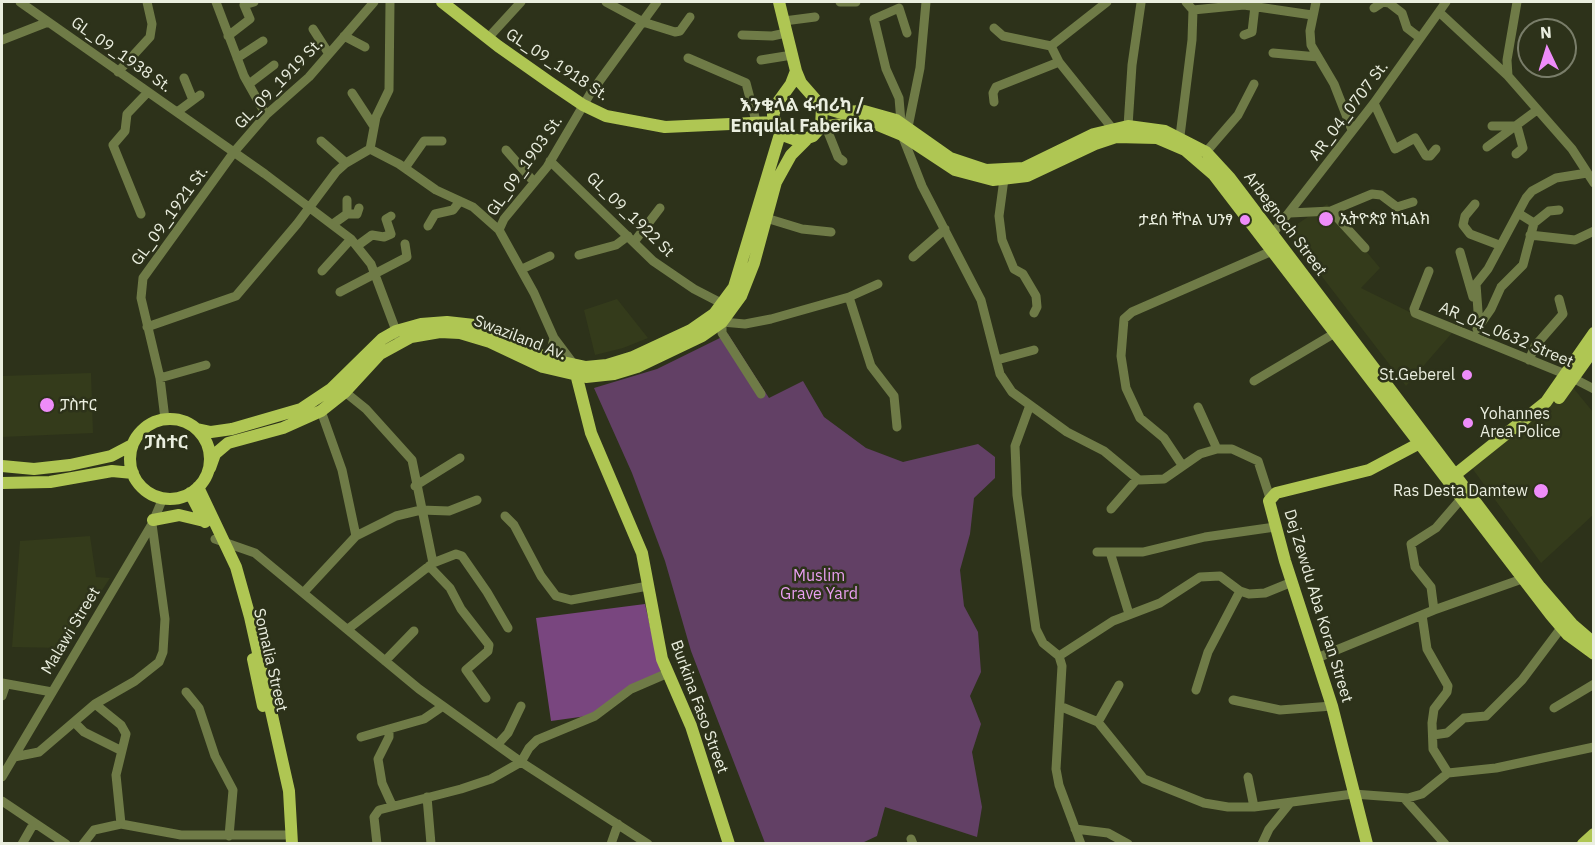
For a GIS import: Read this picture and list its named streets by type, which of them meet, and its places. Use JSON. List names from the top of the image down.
{
  "streets": {
    "main road": [
      "GL_09_1918 St.",
      "Arbegnoch Street",
      "Swaziland Av.",
      "Dej Zewdu Aba Koran Street",
      "Burkina Faso Street"
    ],
    "street": [
      "GL_09_1938 St.",
      "GL_09_1919 St.",
      "AR_04_0707 St.",
      "GL_09_1903 St.",
      "GL_09_1922 St",
      "GL_09_1921 St.",
      "AR_04_0632 Street",
      "Malawi Street"
    ]
  },
  "crossings": [
    ["GL_09_1938 St.", "GL_09_1919 St."],
    ["GL_09_1938 St.", "GL_09_1921 St."],
    ["GL_09_1938 St.", "Swaziland Av."],
    ["GL_09_1918 St.", "GL_09_1903 St."],
    ["GL_09_1918 St.", "Arbegnoch Street"],
    ["GL_09_1918 St.", "Swaziland Av."],
    ["GL_09_1919 St.", "GL_09_1921 St."],
    ["AR_04_0707 St.", "Arbegnoch Street"],
    ["GL_09_1903 St.", "GL_09_1922 St"],
    ["GL_09_1922 St", "Swaziland Av."],
    ["GL_09_1921 St.", "Swaziland Av."],
    ["GL_09_1921 St.", "Malawi Street"],
    ["Arbegnoch Street", "Swaziland Av."],
    ["Arbegnoch Street", "Dej Zewdu Aba Koran Street"],
    ["Swaziland Av.", "Malawi Street"],
    ["Swaziland Av.", "Burkina Faso Street"]
  ],
  "districts": ["እንቁላል ፋብሪካ / Enqulal Faberika", "ፓስተር"],
  "parks": ["Muslim Grave Yard"],
  "places": [
    "ኢትዮጵያ ክኒልክ",
    "ታደሰ ቸኮል ህንፃ",
    "St.Geberel",
    "ፓስተር",
    "Yohannes Area Police",
    "Ras Desta Damtew"
  ],
  "north": "top"
}
